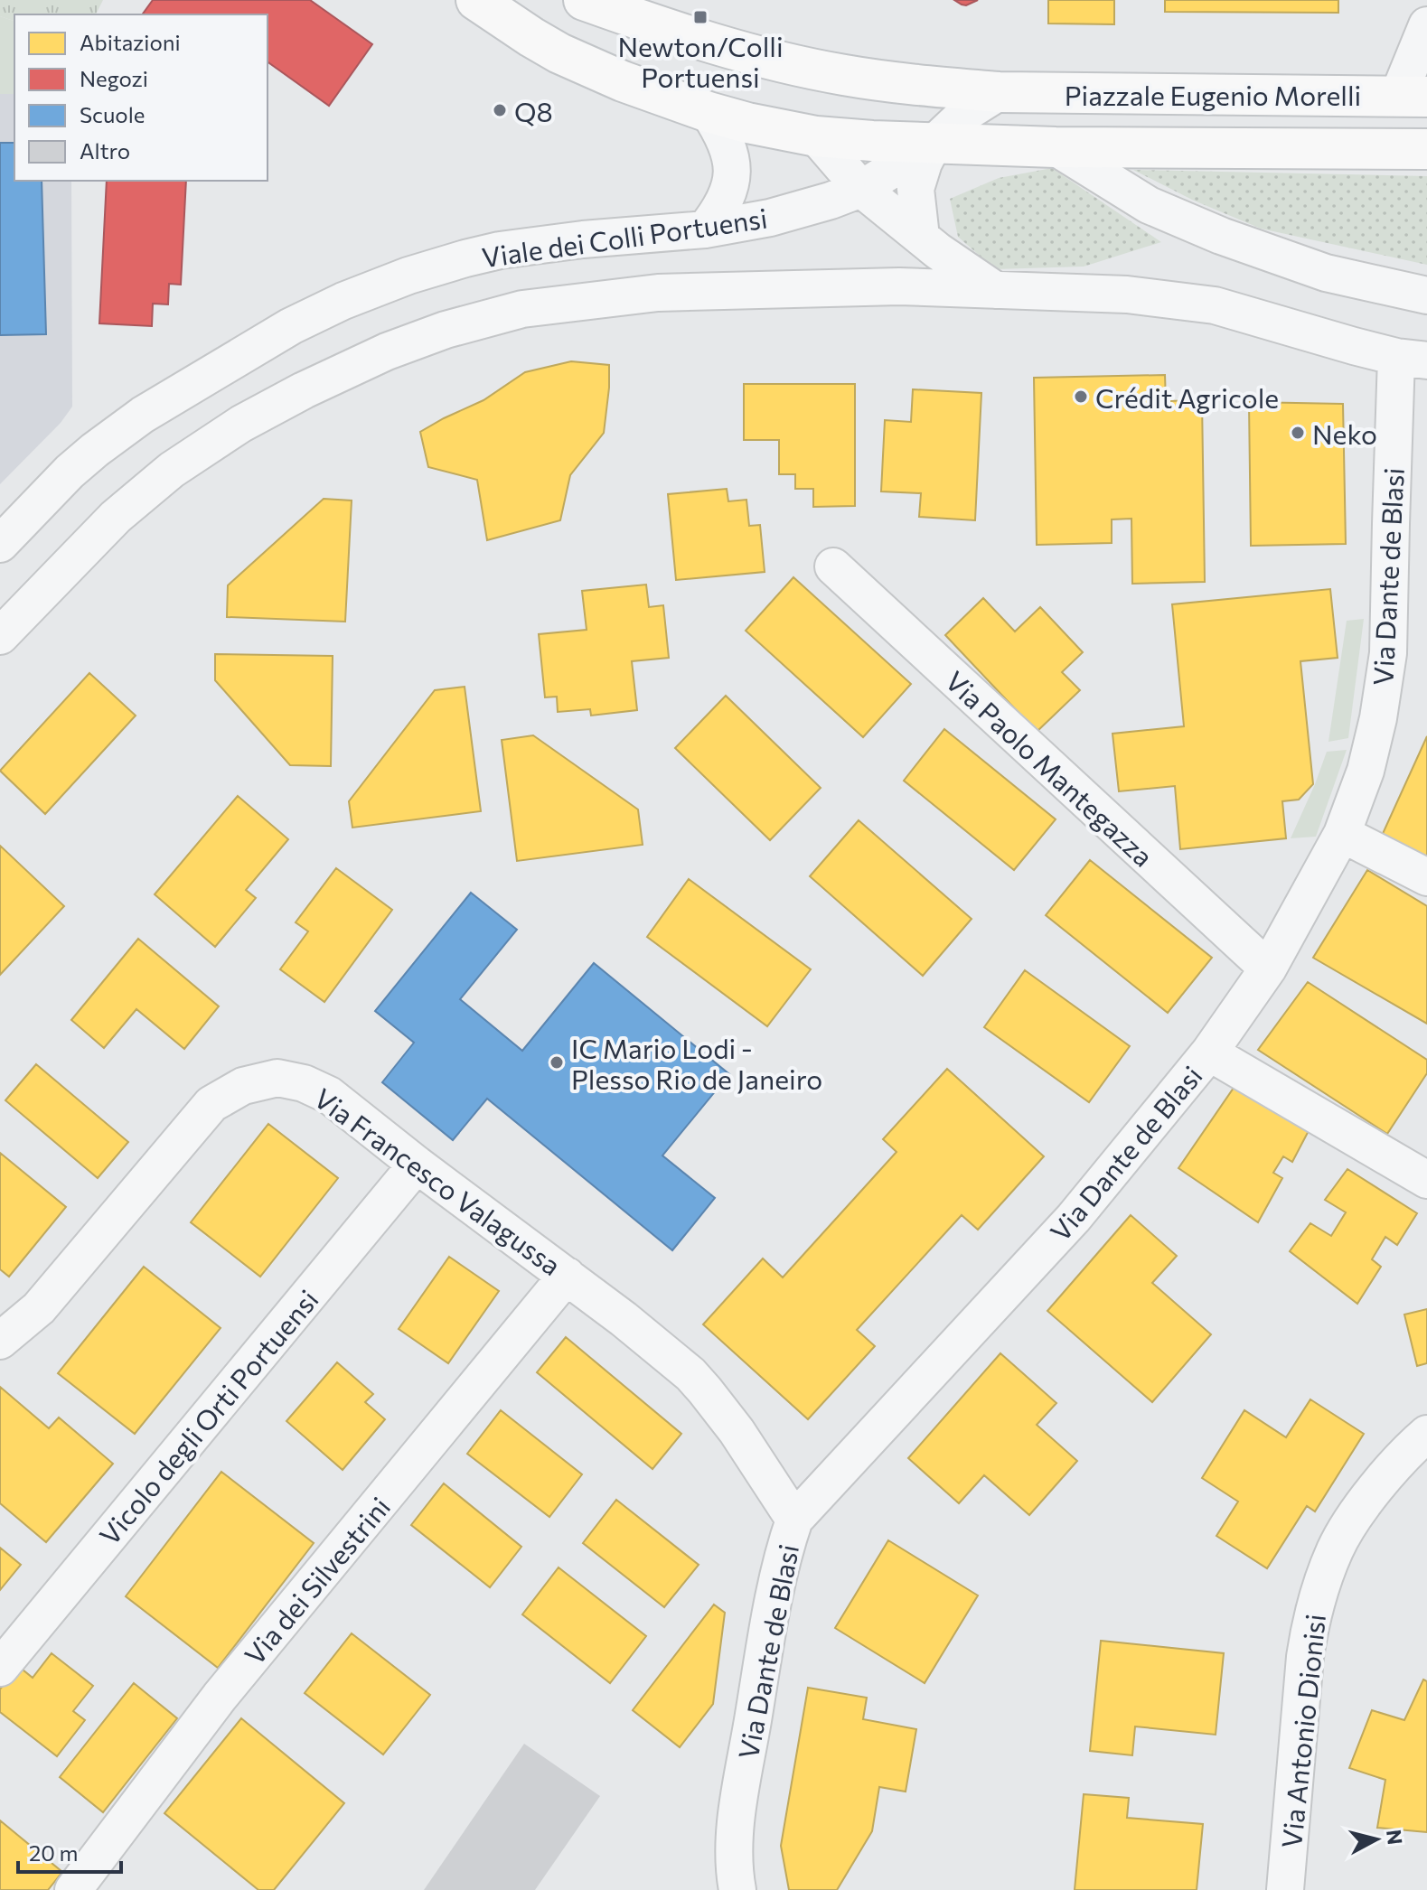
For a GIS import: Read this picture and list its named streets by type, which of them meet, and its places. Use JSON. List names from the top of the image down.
{
  "streets": {
    "main road": ["Piazzale Eugenio Morelli"],
    "street": [
      "Viale dei Colli Portuensi",
      "Via Dante de Blasi",
      "Via Paolo Mantegazza",
      "Via Francesco Valagussa",
      "Vicolo degli Orti Portuensi",
      "Via dei Silvestrini",
      "Via Antonio Dionisi"
    ]
  },
  "crossings": [
    ["Piazzale Eugenio Morelli", "Viale dei Colli Portuensi"],
    ["Via Dante de Blasi", "Via Paolo Mantegazza"],
    ["Via Dante de Blasi", "Via Francesco Valagussa"],
    ["Via Francesco Valagussa", "Vicolo degli Orti Portuensi"],
    ["Via Francesco Valagussa", "Via dei Silvestrini"]
  ],
  "places": {
    "transit": ["Newton/Colli Portuensi"],
    "other": [
      "Q8",
      "Crédit Agricole",
      "Neko",
      "IC Mario Lodi - Plesso Rio de Janeiro"
    ]
  },
  "legend": [
    "Abitazioni",
    "Negozi",
    "Scuole",
    "Altro"
  ],
  "scale_bar": "20 m",
  "north": "right"
}
